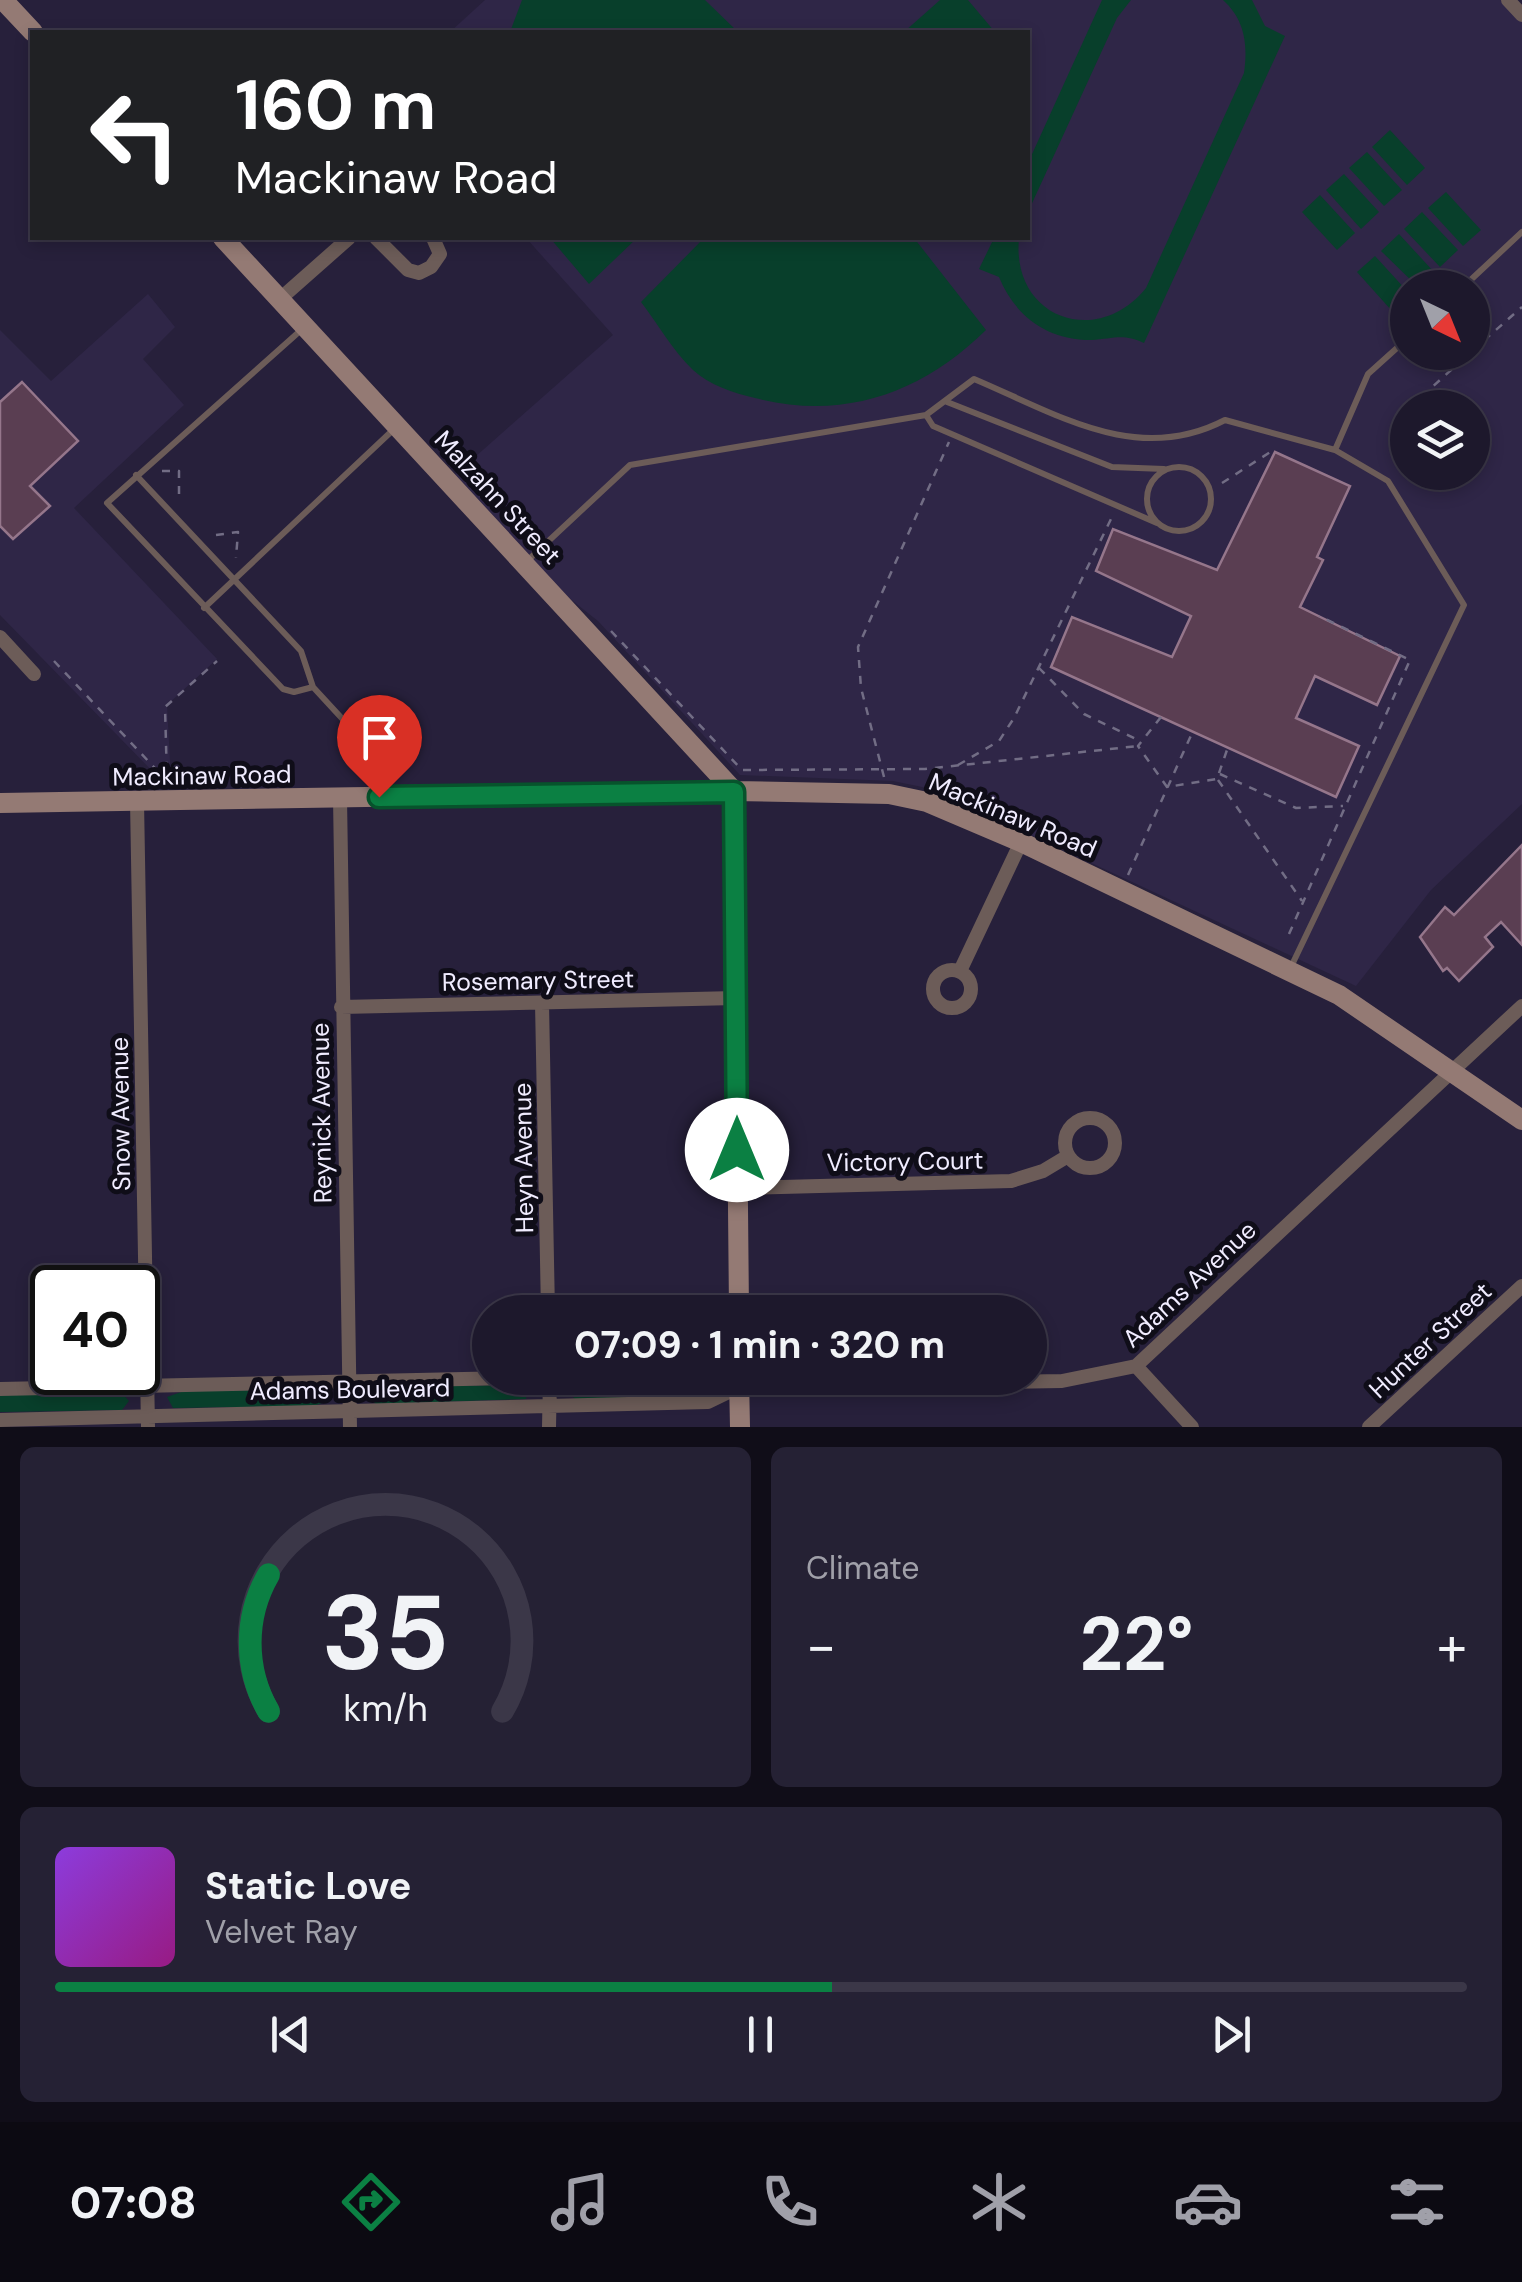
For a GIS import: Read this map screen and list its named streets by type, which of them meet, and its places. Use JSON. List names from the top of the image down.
{
  "streets": {
    "street": [
      "Malzahn Street",
      "Mackinaw Road",
      "Rosemary Street",
      "Reynick Avenue",
      "Snow Avenue",
      "Heyn Avenue",
      "Victory Court",
      "Adams Avenue",
      "Hunter Street",
      "Adams Boulevard"
    ]
  },
  "crossings": [
    ["Malzahn Street", "Mackinaw Road"],
    ["Mackinaw Road", "Reynick Avenue"],
    ["Mackinaw Road", "Snow Avenue"],
    ["Mackinaw Road", "Adams Avenue"],
    ["Rosemary Street", "Reynick Avenue"],
    ["Rosemary Street", "Heyn Avenue"],
    ["Reynick Avenue", "Adams Boulevard"],
    ["Snow Avenue", "Adams Boulevard"]
  ],
  "north": "bottom right",
  "page": {
    "turn": ["160 m", "Mackinaw Road"],
    "limit": "40",
    "trip": "07:09 · 1 min · 320 m",
    "tile": "Climate",
    "heat": ["−", "22°", "+"],
    "song": ["Static Love", "Velvet Ray"],
    "tabs": "07:08",
    "gauge": ["35", "km/h"]
  }
}
